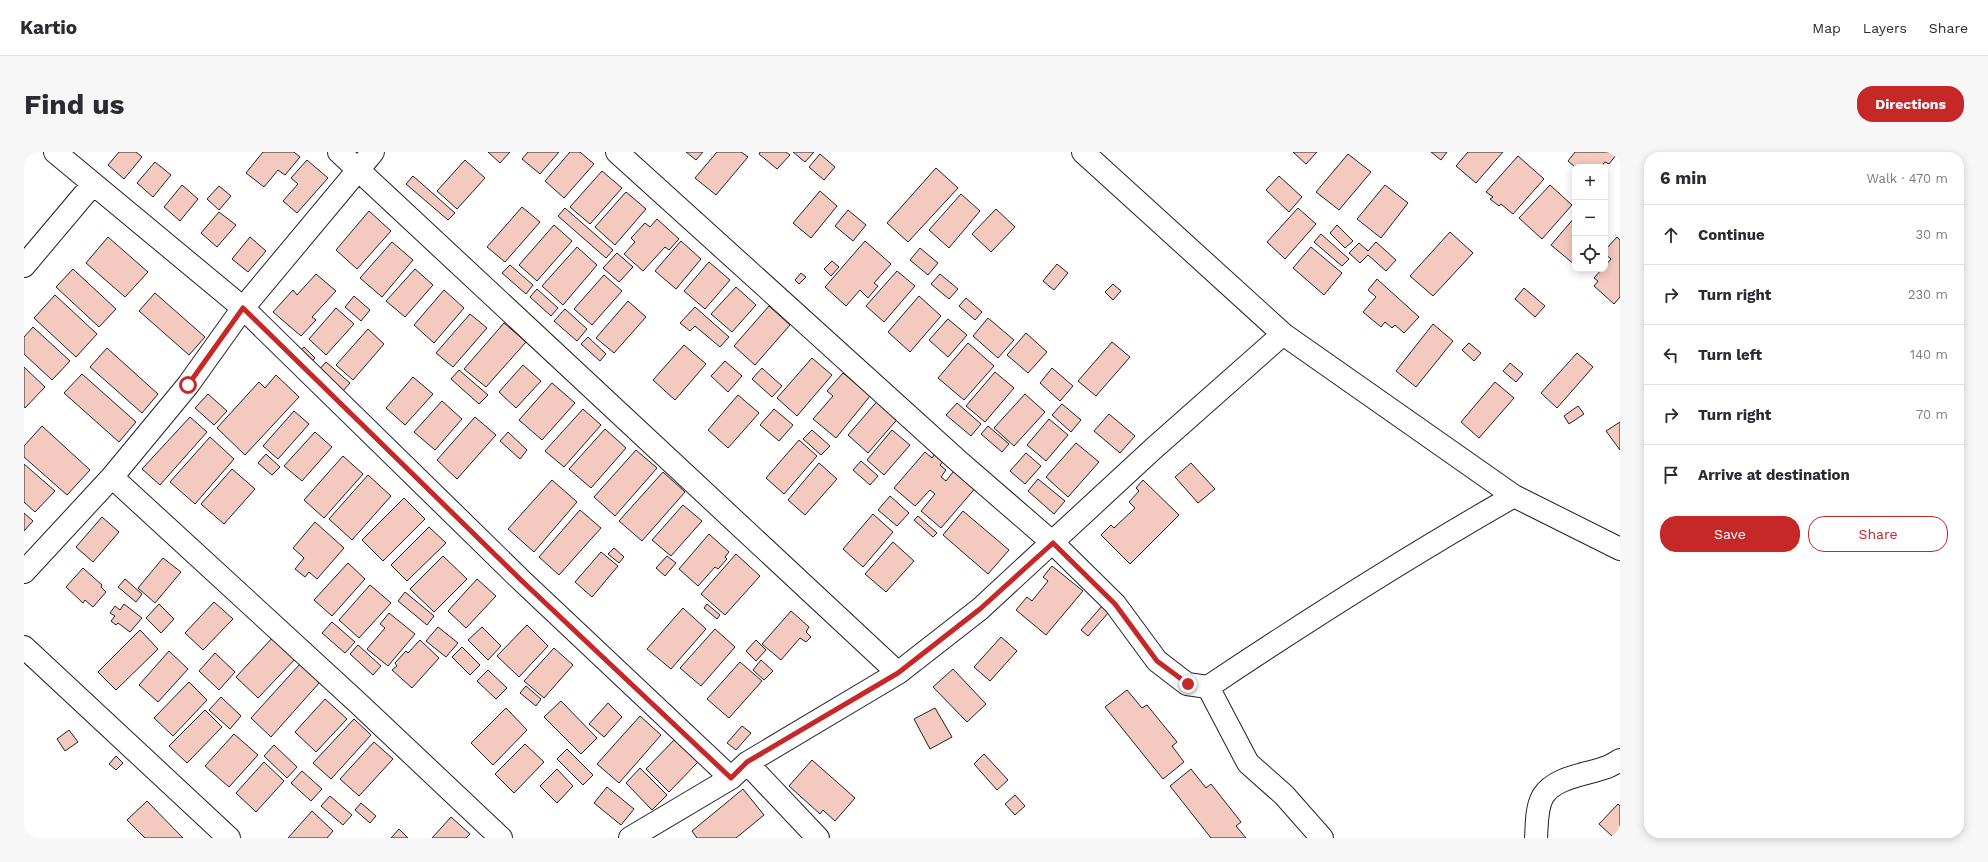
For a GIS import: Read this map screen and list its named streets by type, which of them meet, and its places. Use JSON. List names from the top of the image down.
{
  "page": {
    "header": "Kartio",
    "nav": ["Map", "Layers", "Share"],
    "buttons": [
      "Directions",
      ["Save", "Share"]
    ],
    "title": "Find us",
    "heading": ["6 min", "Walk · 470 m"],
    "map_buttons": ["+", "−"],
    "list": [
      ["Continue", "30 m"],
      ["Turn right", "230 m"],
      ["Turn left", "140 m"],
      ["Turn right", "70 m"],
      "Arrive at destination"
    ]
  }
}
